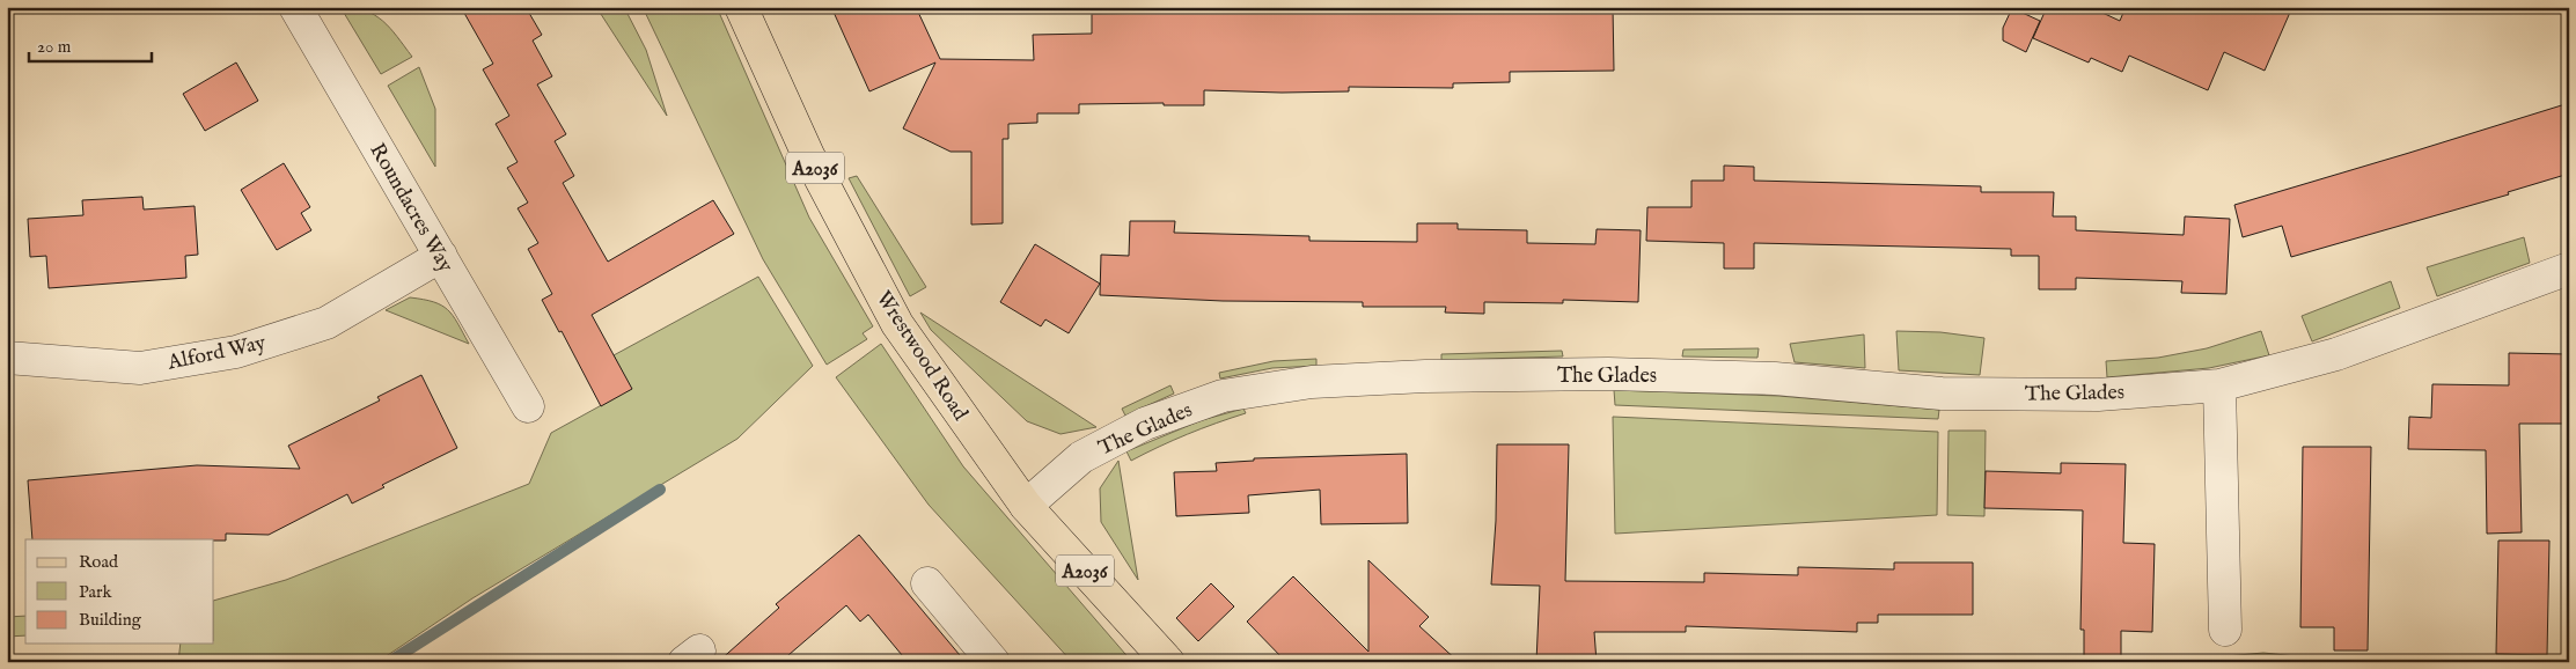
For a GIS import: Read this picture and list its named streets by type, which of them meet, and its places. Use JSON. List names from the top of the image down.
{
  "streets": {
    "main road": ["A2036", "Wrestwood Road"],
    "street": ["Roundacres Way", "Alford Way", "The Glades"]
  },
  "crossings": [
    ["Roundacres Way", "Alford Way"],
    ["Wrestwood Road", "The Glades"]
  ],
  "legend": ["Road", "Park", "Building"],
  "scale_bar": "20 m"
}
